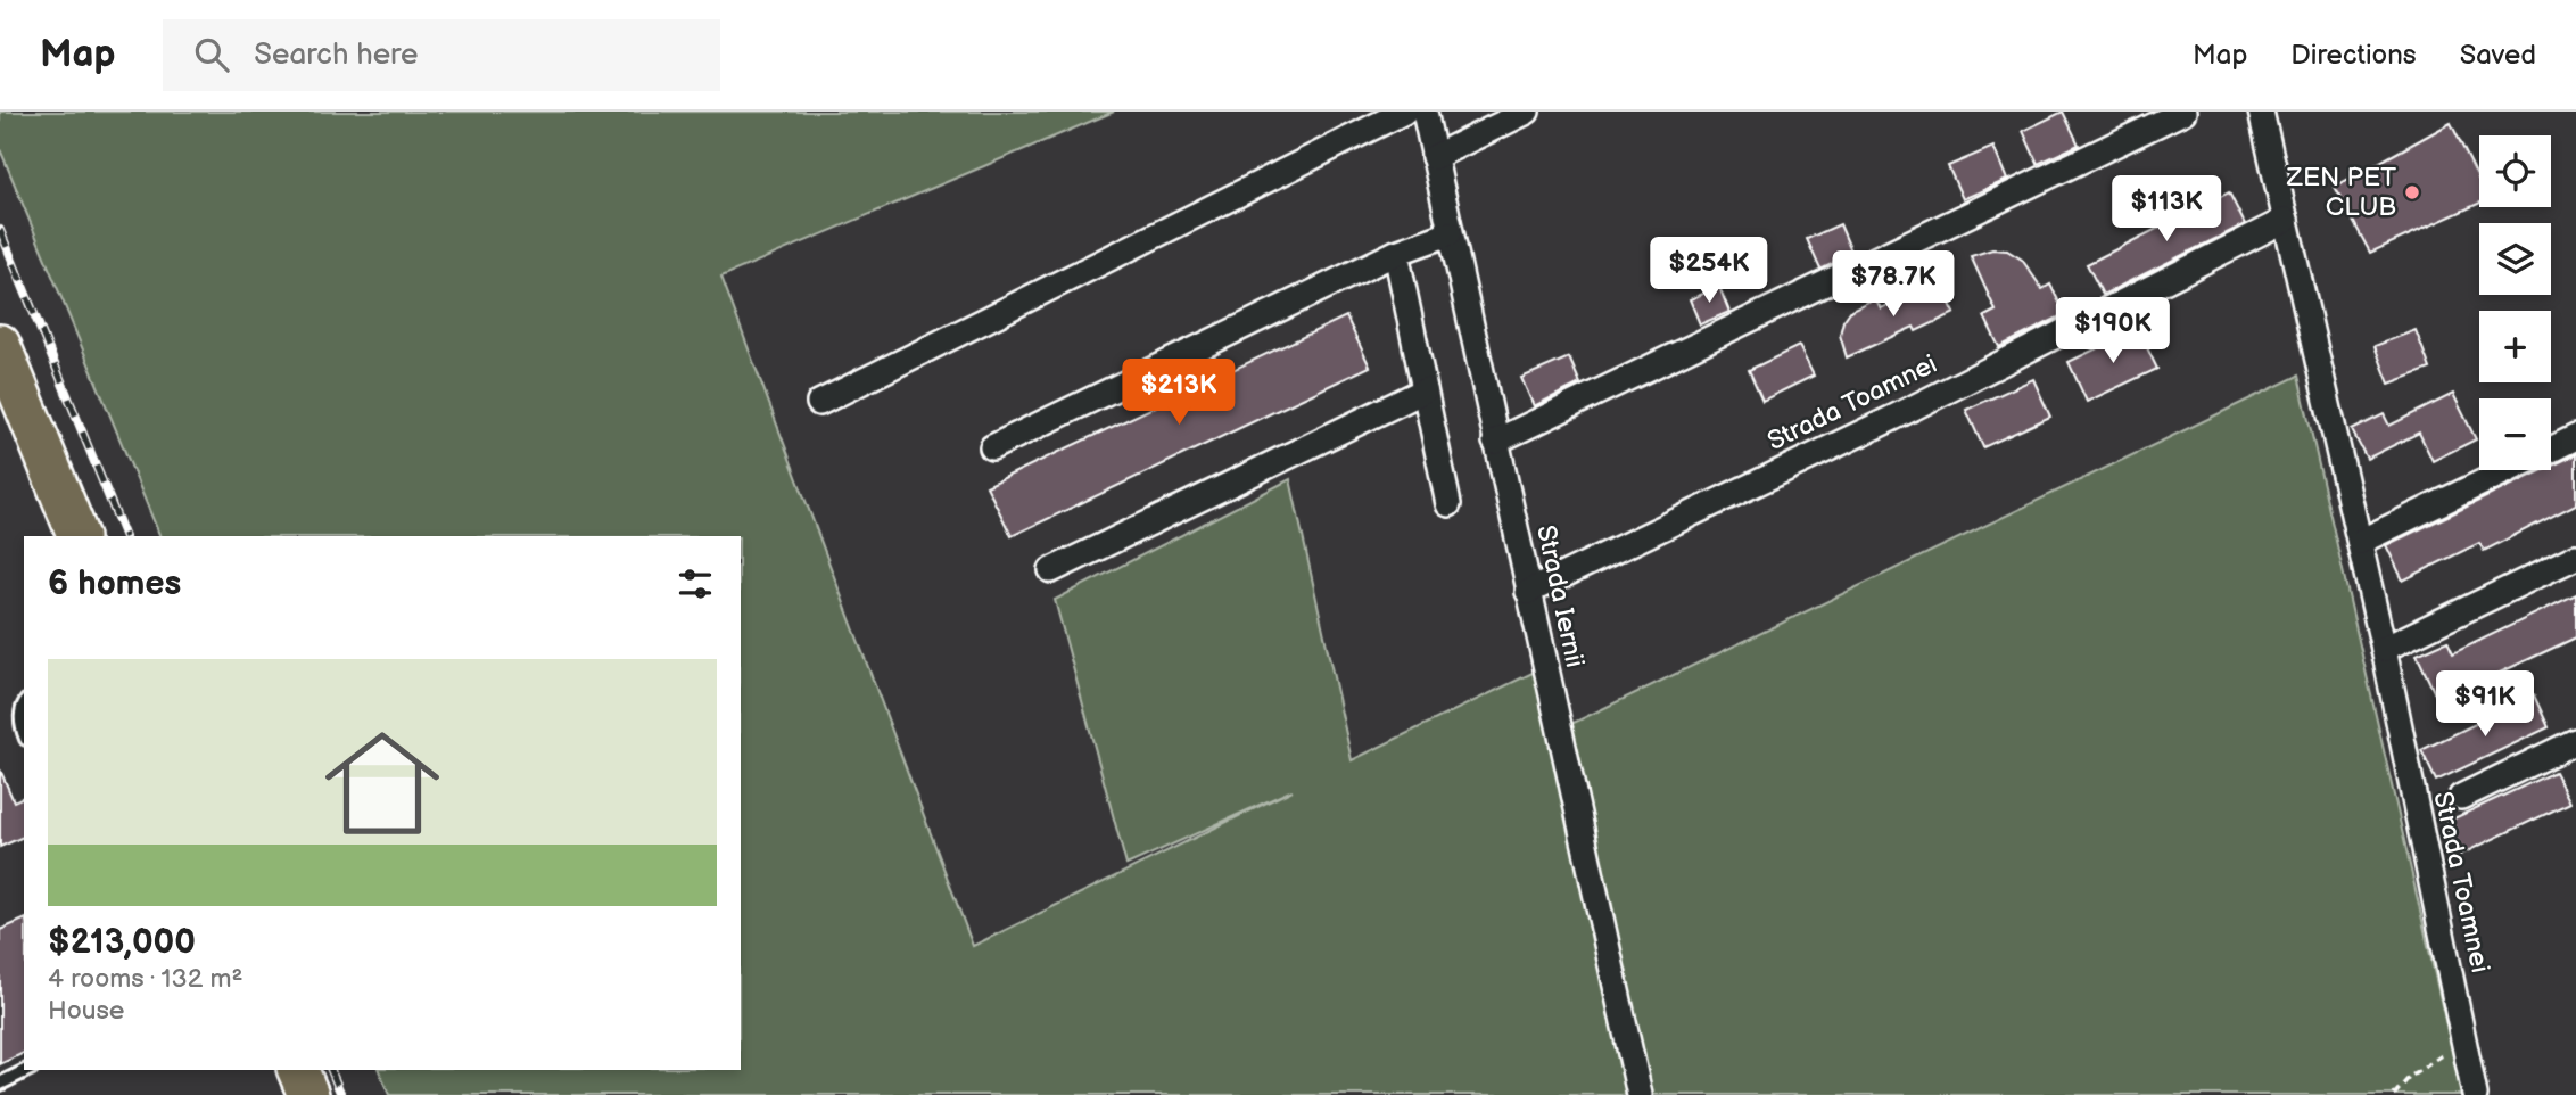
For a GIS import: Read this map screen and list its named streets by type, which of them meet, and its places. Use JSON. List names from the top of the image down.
{
  "streets": {
    "street": ["Strada Toamnei", "Strada Iernii"]
  },
  "crossings": [
    ["Strada Toamnei", "Strada Iernii"]
  ],
  "places": ["ZEN PET CLUB"],
  "page": {
    "header": "Map",
    "search": "Search here",
    "nav": ["Map", "Directions", "Saved"],
    "map_buttons": ["+", "−"],
    "price": [
      "$113K",
      "$254K",
      "$78.7K",
      "$190K",
      "$213K",
      "$91K"
    ],
    "heading": "6 homes",
    "list": [
      {
        "name": "$213,000",
        "note": "4 rooms · 132 m² · House"
      }
    ]
  }
}
